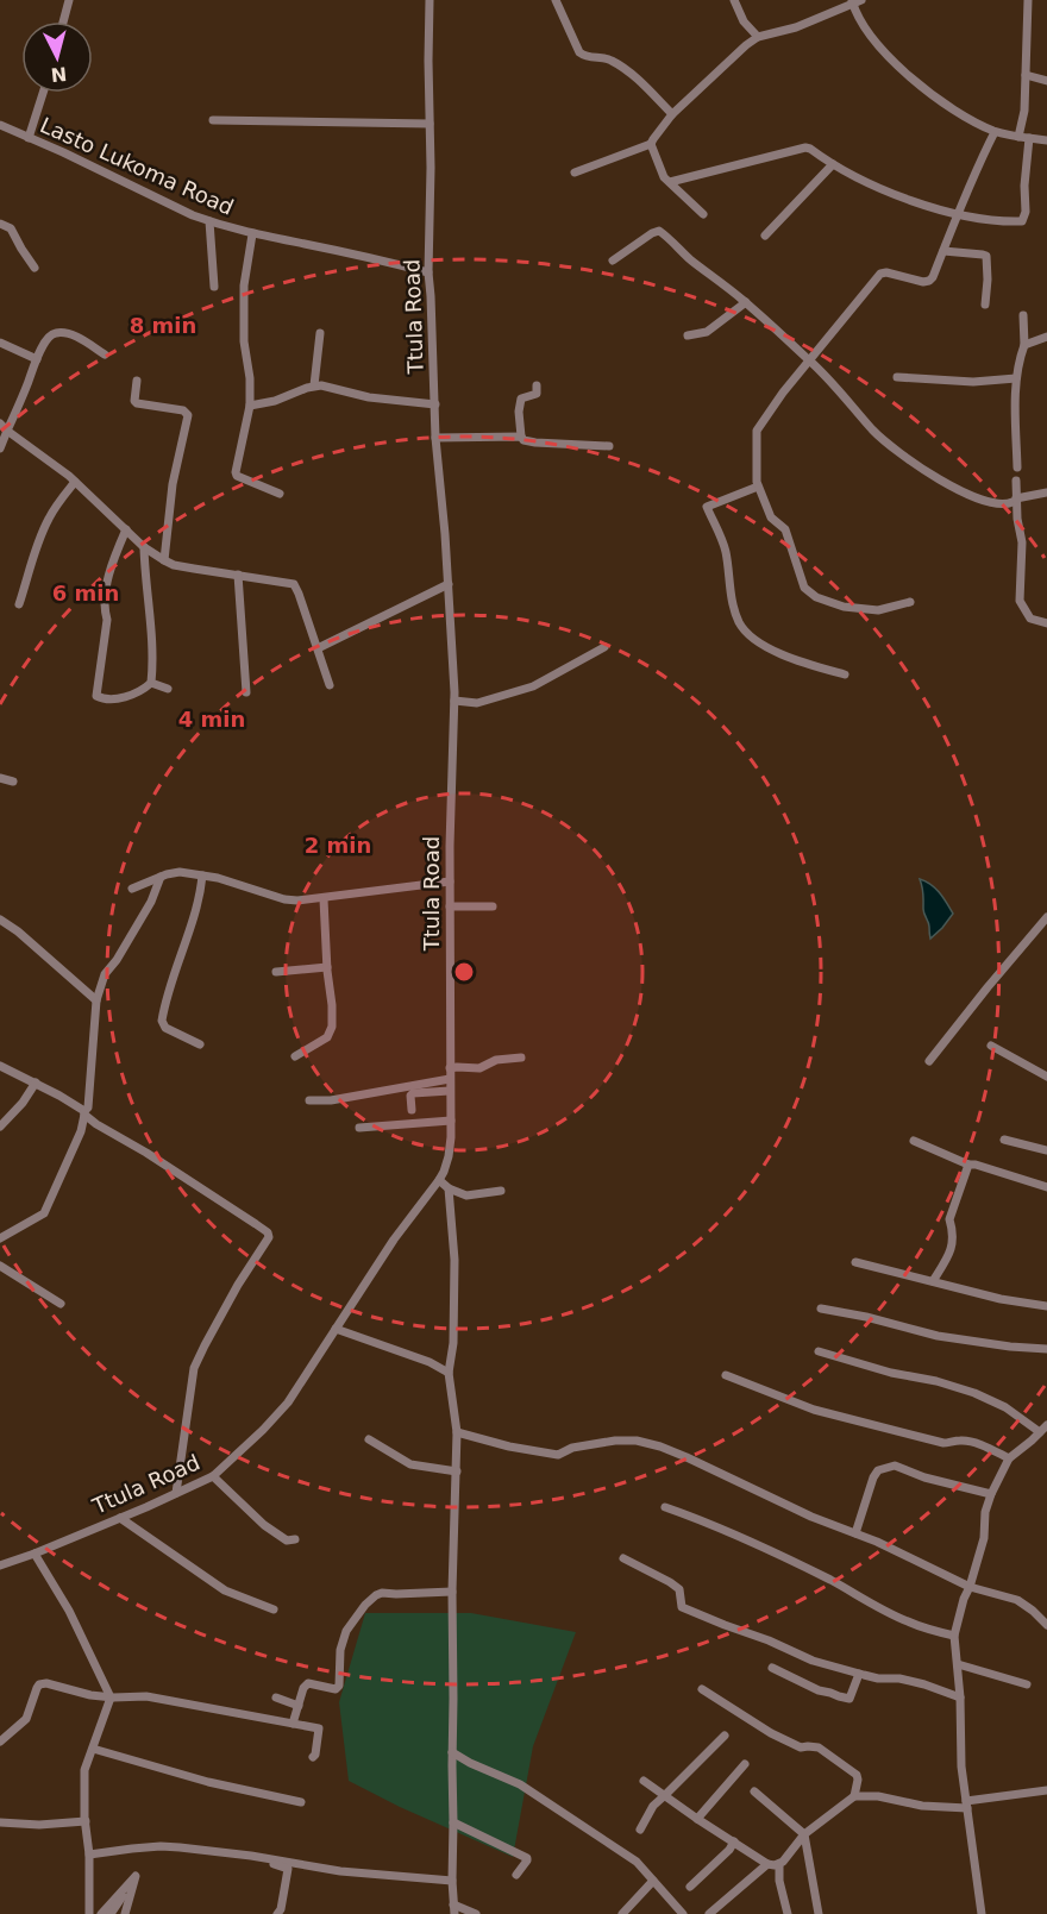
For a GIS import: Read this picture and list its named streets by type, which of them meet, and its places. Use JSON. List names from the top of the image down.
{
  "streets": {
    "street": ["Lasto Lukoma Road", "Ttula Road"]
  },
  "crossings": [
    ["Lasto Lukoma Road", "Ttula Road"]
  ],
  "north": "bottom",
  "rings": [
    "8 min",
    "6 min",
    "4 min",
    "2 min"
  ]
}
